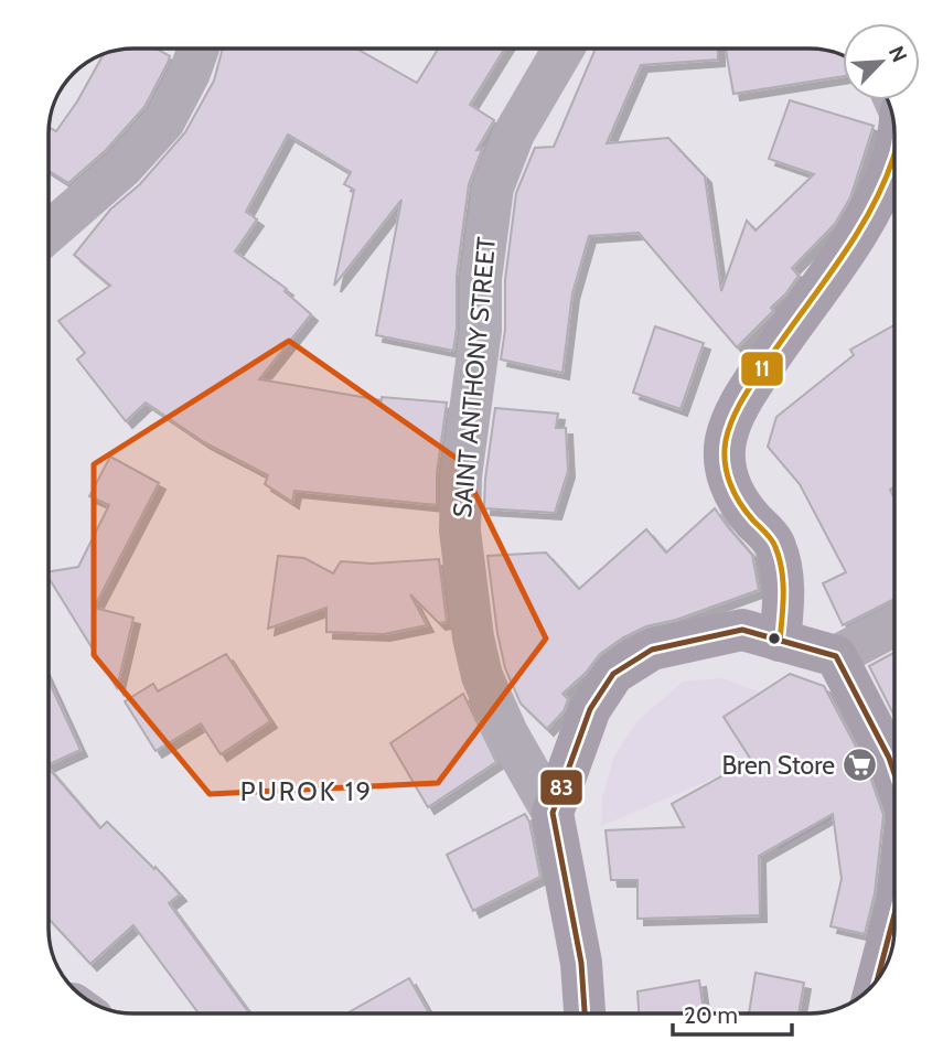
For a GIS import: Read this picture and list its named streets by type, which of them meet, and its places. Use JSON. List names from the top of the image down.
{
  "streets": {
    "street": ["SAINT ANTHONY STREET"]
  },
  "districts": ["PUROK 19"],
  "places": {
    "supermarket": ["Bren Store"]
  },
  "lines": ["transit line 11", "transit line 83"],
  "scale_bar": "20 m",
  "north": "top right"
}
